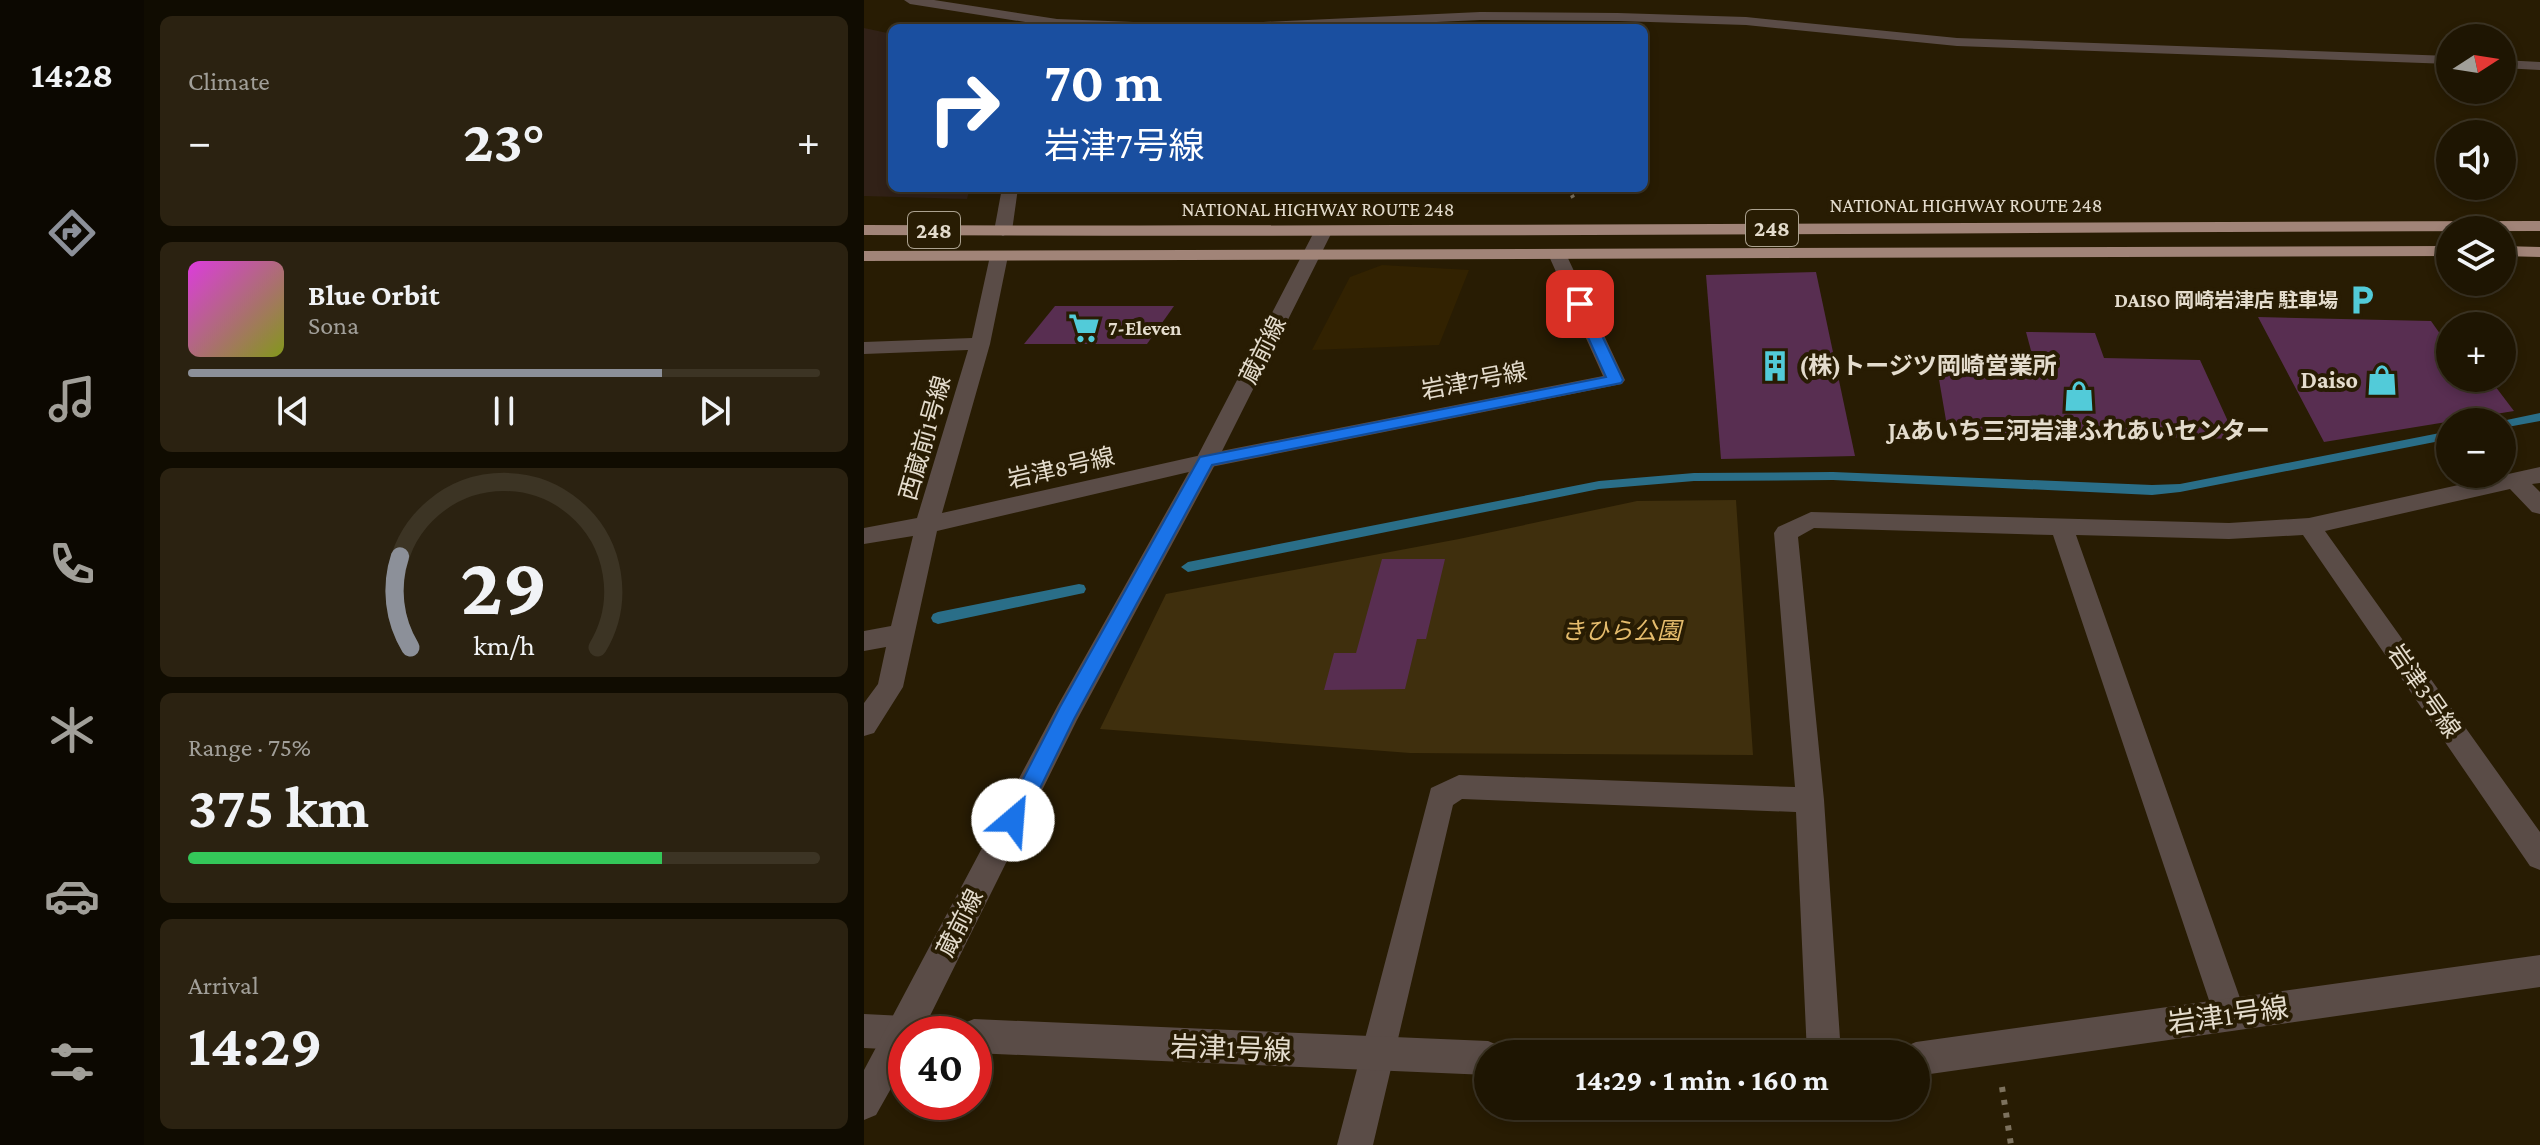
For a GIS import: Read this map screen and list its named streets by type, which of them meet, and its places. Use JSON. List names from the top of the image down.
{
  "streets": {
    "highway": ["NATIONAL HIGHWAY ROUTE 248", "248"],
    "street": [
      "蔵前線",
      "岩津7号線",
      "西蔵前1号線",
      "岩津8号線",
      "岩津3号線",
      "岩津1号線"
    ]
  },
  "crossings": [
    ["NATIONAL HIGHWAY ROUTE 248", "蔵前線"],
    ["NATIONAL HIGHWAY ROUTE 248", "岩津7号線"],
    ["NATIONAL HIGHWAY ROUTE 248", "西蔵前1号線"],
    ["蔵前線", "岩津7号線"],
    ["蔵前線", "岩津8号線"],
    ["岩津7号線", "岩津8号線"],
    ["西蔵前1号線", "岩津8号線"]
  ],
  "parks": ["きひら公園"],
  "places": {
    "parking": ["DAISO 岡崎岩津店 駐車場"],
    "supermarket": ["7-Eleven"],
    "building": ["(株)トージツ岡崎営業所"],
    "shop": ["Daiso", "JAあいち三河岩津ふれあいセンター"]
  },
  "north": "right",
  "page": {
    "tabs": "14:28",
    "tile": [
      "Climate",
      ["Range · 75%", "375 km"],
      ["Arrival", "14:29"]
    ],
    "map_buttons": ["+", "−"],
    "turn": ["70 m", "岩津7号線"],
    "heat": ["−", "23°", "+"],
    "song": ["Blue Orbit", "Sona"],
    "limit": "40",
    "trip": "14:29 · 1 min · 160 m",
    "gauge": ["29", "km/h"]
  }
}
